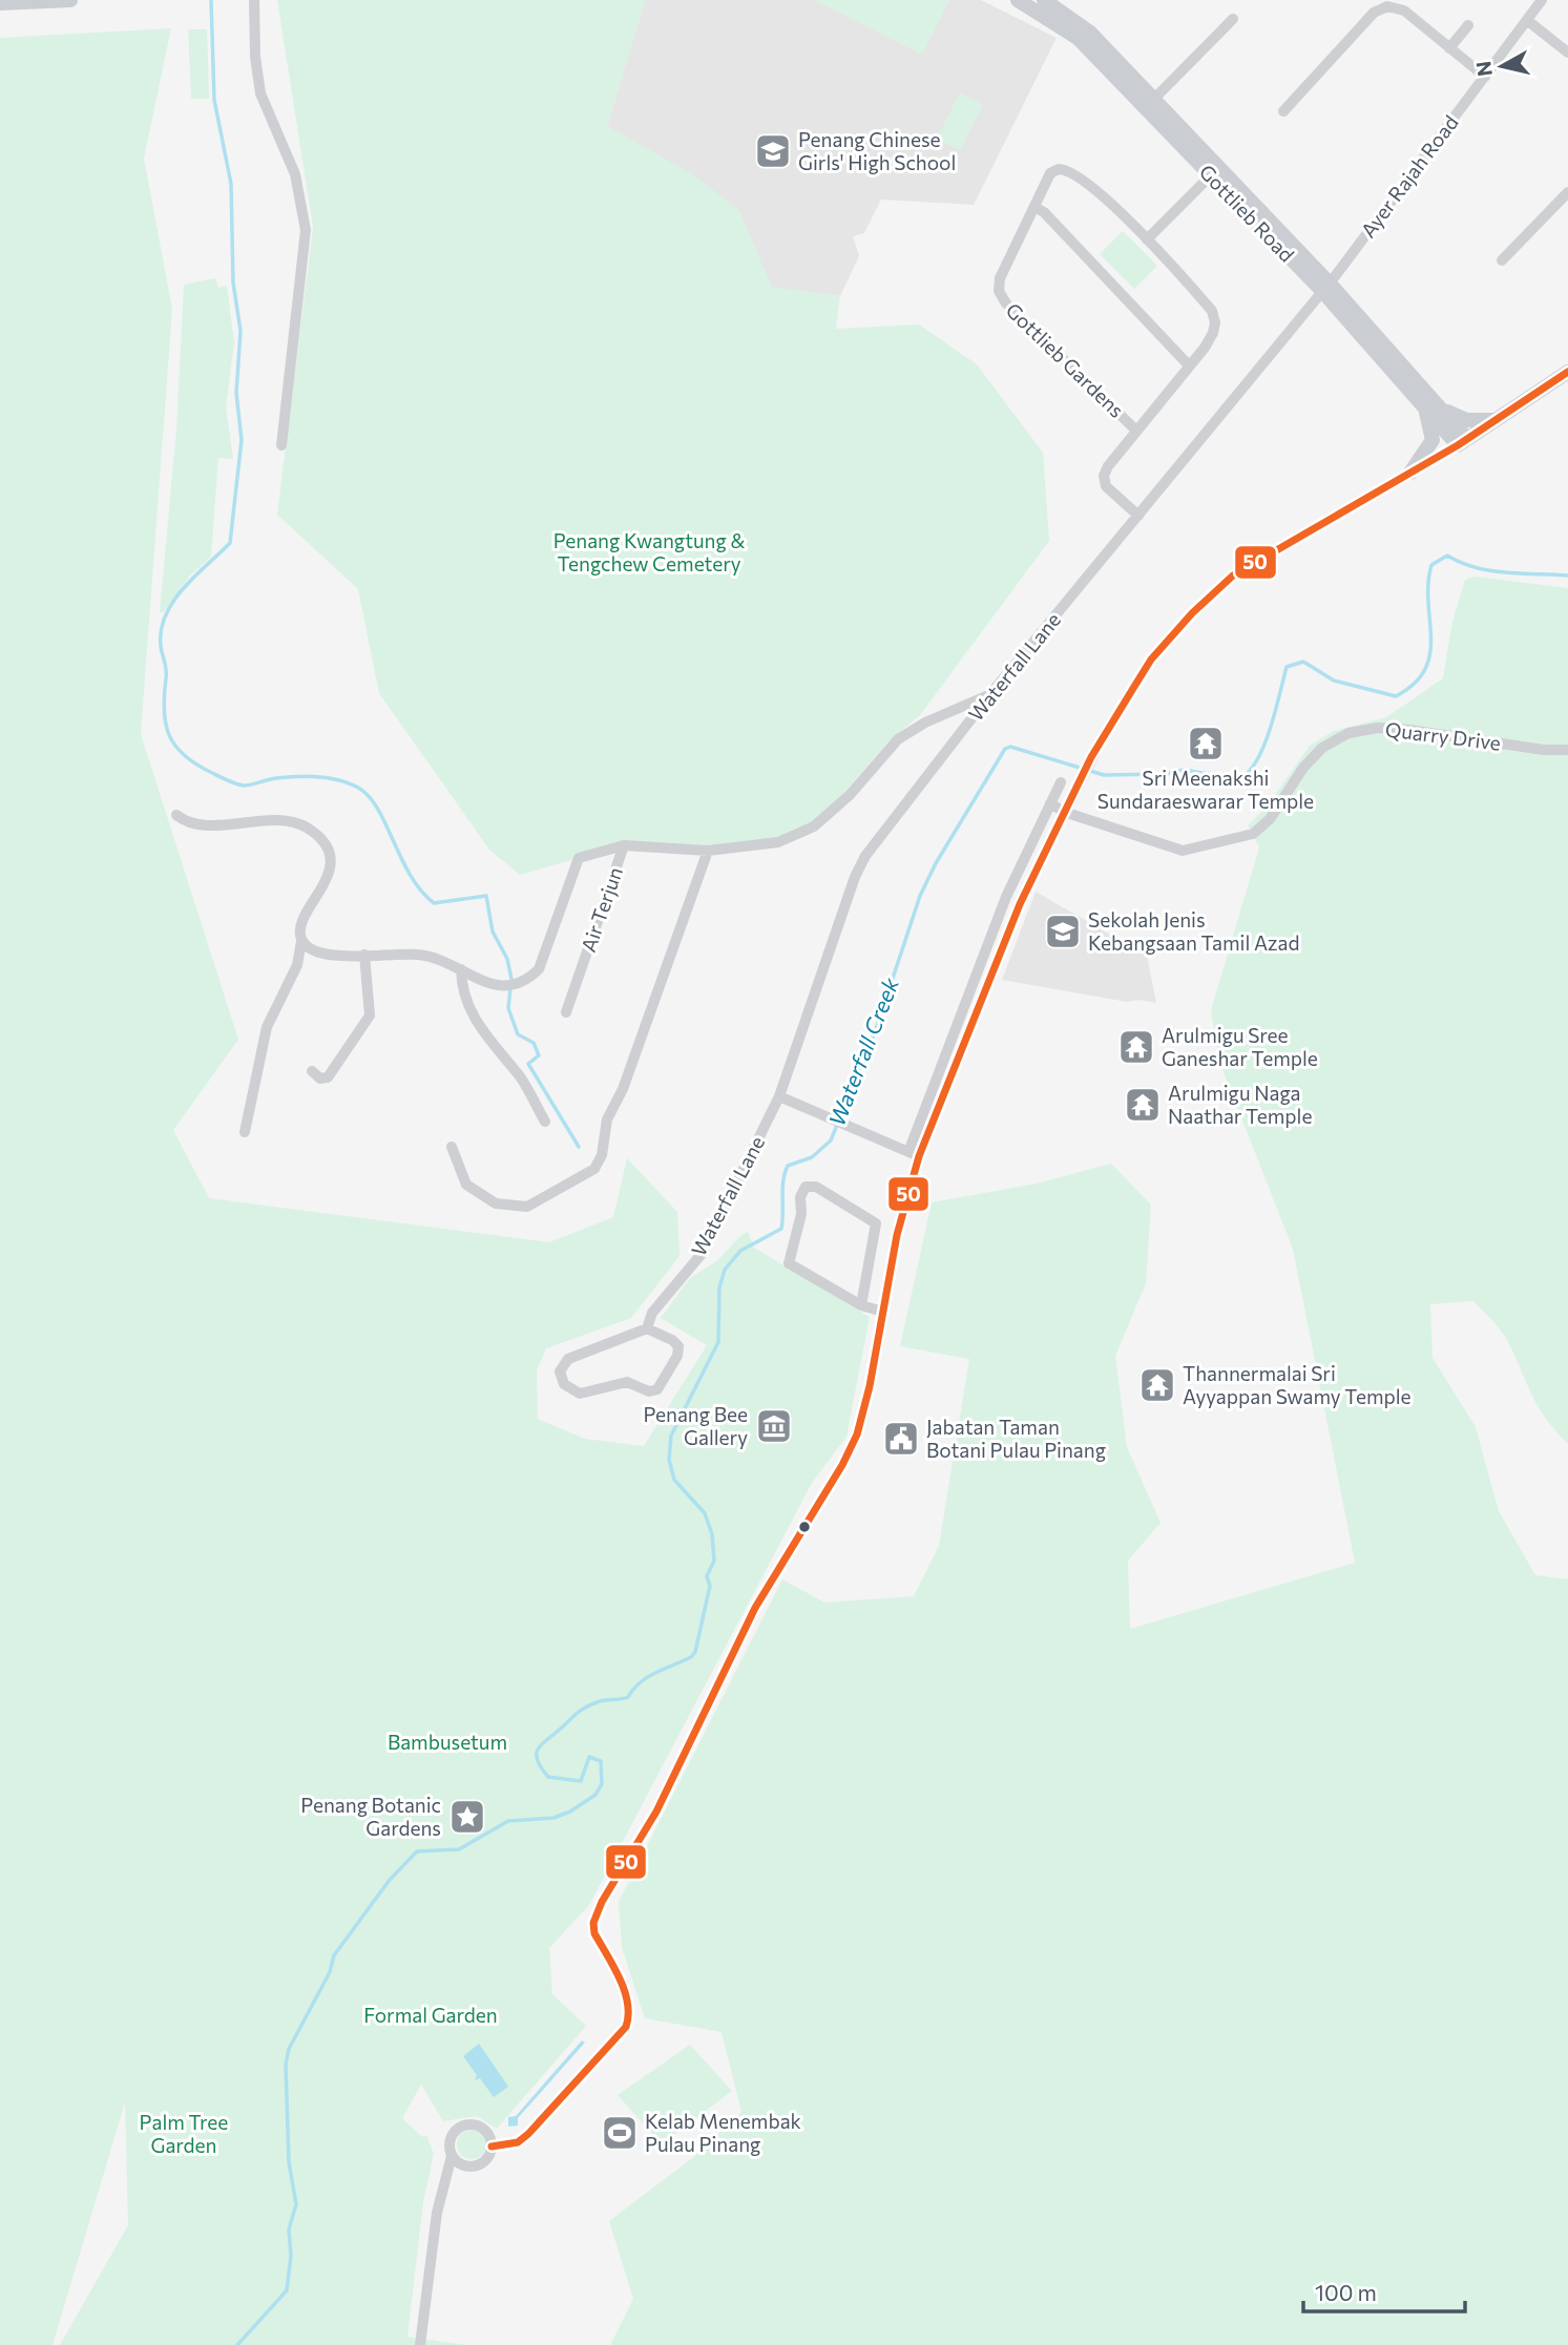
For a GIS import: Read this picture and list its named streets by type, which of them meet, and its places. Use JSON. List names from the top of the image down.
{
  "streets": {
    "main road": ["Gottlieb Road"],
    "street": [
      "Ayer Rajah Road",
      "Gottlieb Gardens",
      "Waterfall Lane",
      "Quarry Drive",
      "Air Terjun"
    ]
  },
  "crossings": [
    ["Ayer Rajah Road", "Gottlieb Road"],
    ["Ayer Rajah Road", "Waterfall Lane"],
    ["Gottlieb Road", "Waterfall Lane"],
    ["Gottlieb Gardens", "Waterfall Lane"],
    ["Waterfall Lane", "Air Terjun"]
  ],
  "water": ["Waterfall Creek"],
  "parks": [
    "Penang Kwangtung & Tengchew Cemetery",
    "Bambusetum",
    "Formal Garden",
    "Palm Tree Garden"
  ],
  "places": {
    "school or university": ["Penang Chinese Girls' High School", "Sekolah Jenis Kebangsaan Tamil Azad"],
    "temple": [
      "Sri Meenakshi Sundaraeswarar Temple",
      "Arulmigu Sree Ganeshar Temple",
      "Arulmigu Naga Naathar Temple",
      "Thannermalai Sri Ayyappan Swamy Temple"
    ],
    "museum": ["Penang Bee Gallery"],
    "public building": ["Jabatan Taman Botani Pulau Pinang"],
    "place": ["Penang Botanic Gardens"],
    "sports": ["Kelab Menembak Pulau Pinang"]
  },
  "lines": ["transit line 50"],
  "scale_bar": "100 m",
  "north": "left"
}
